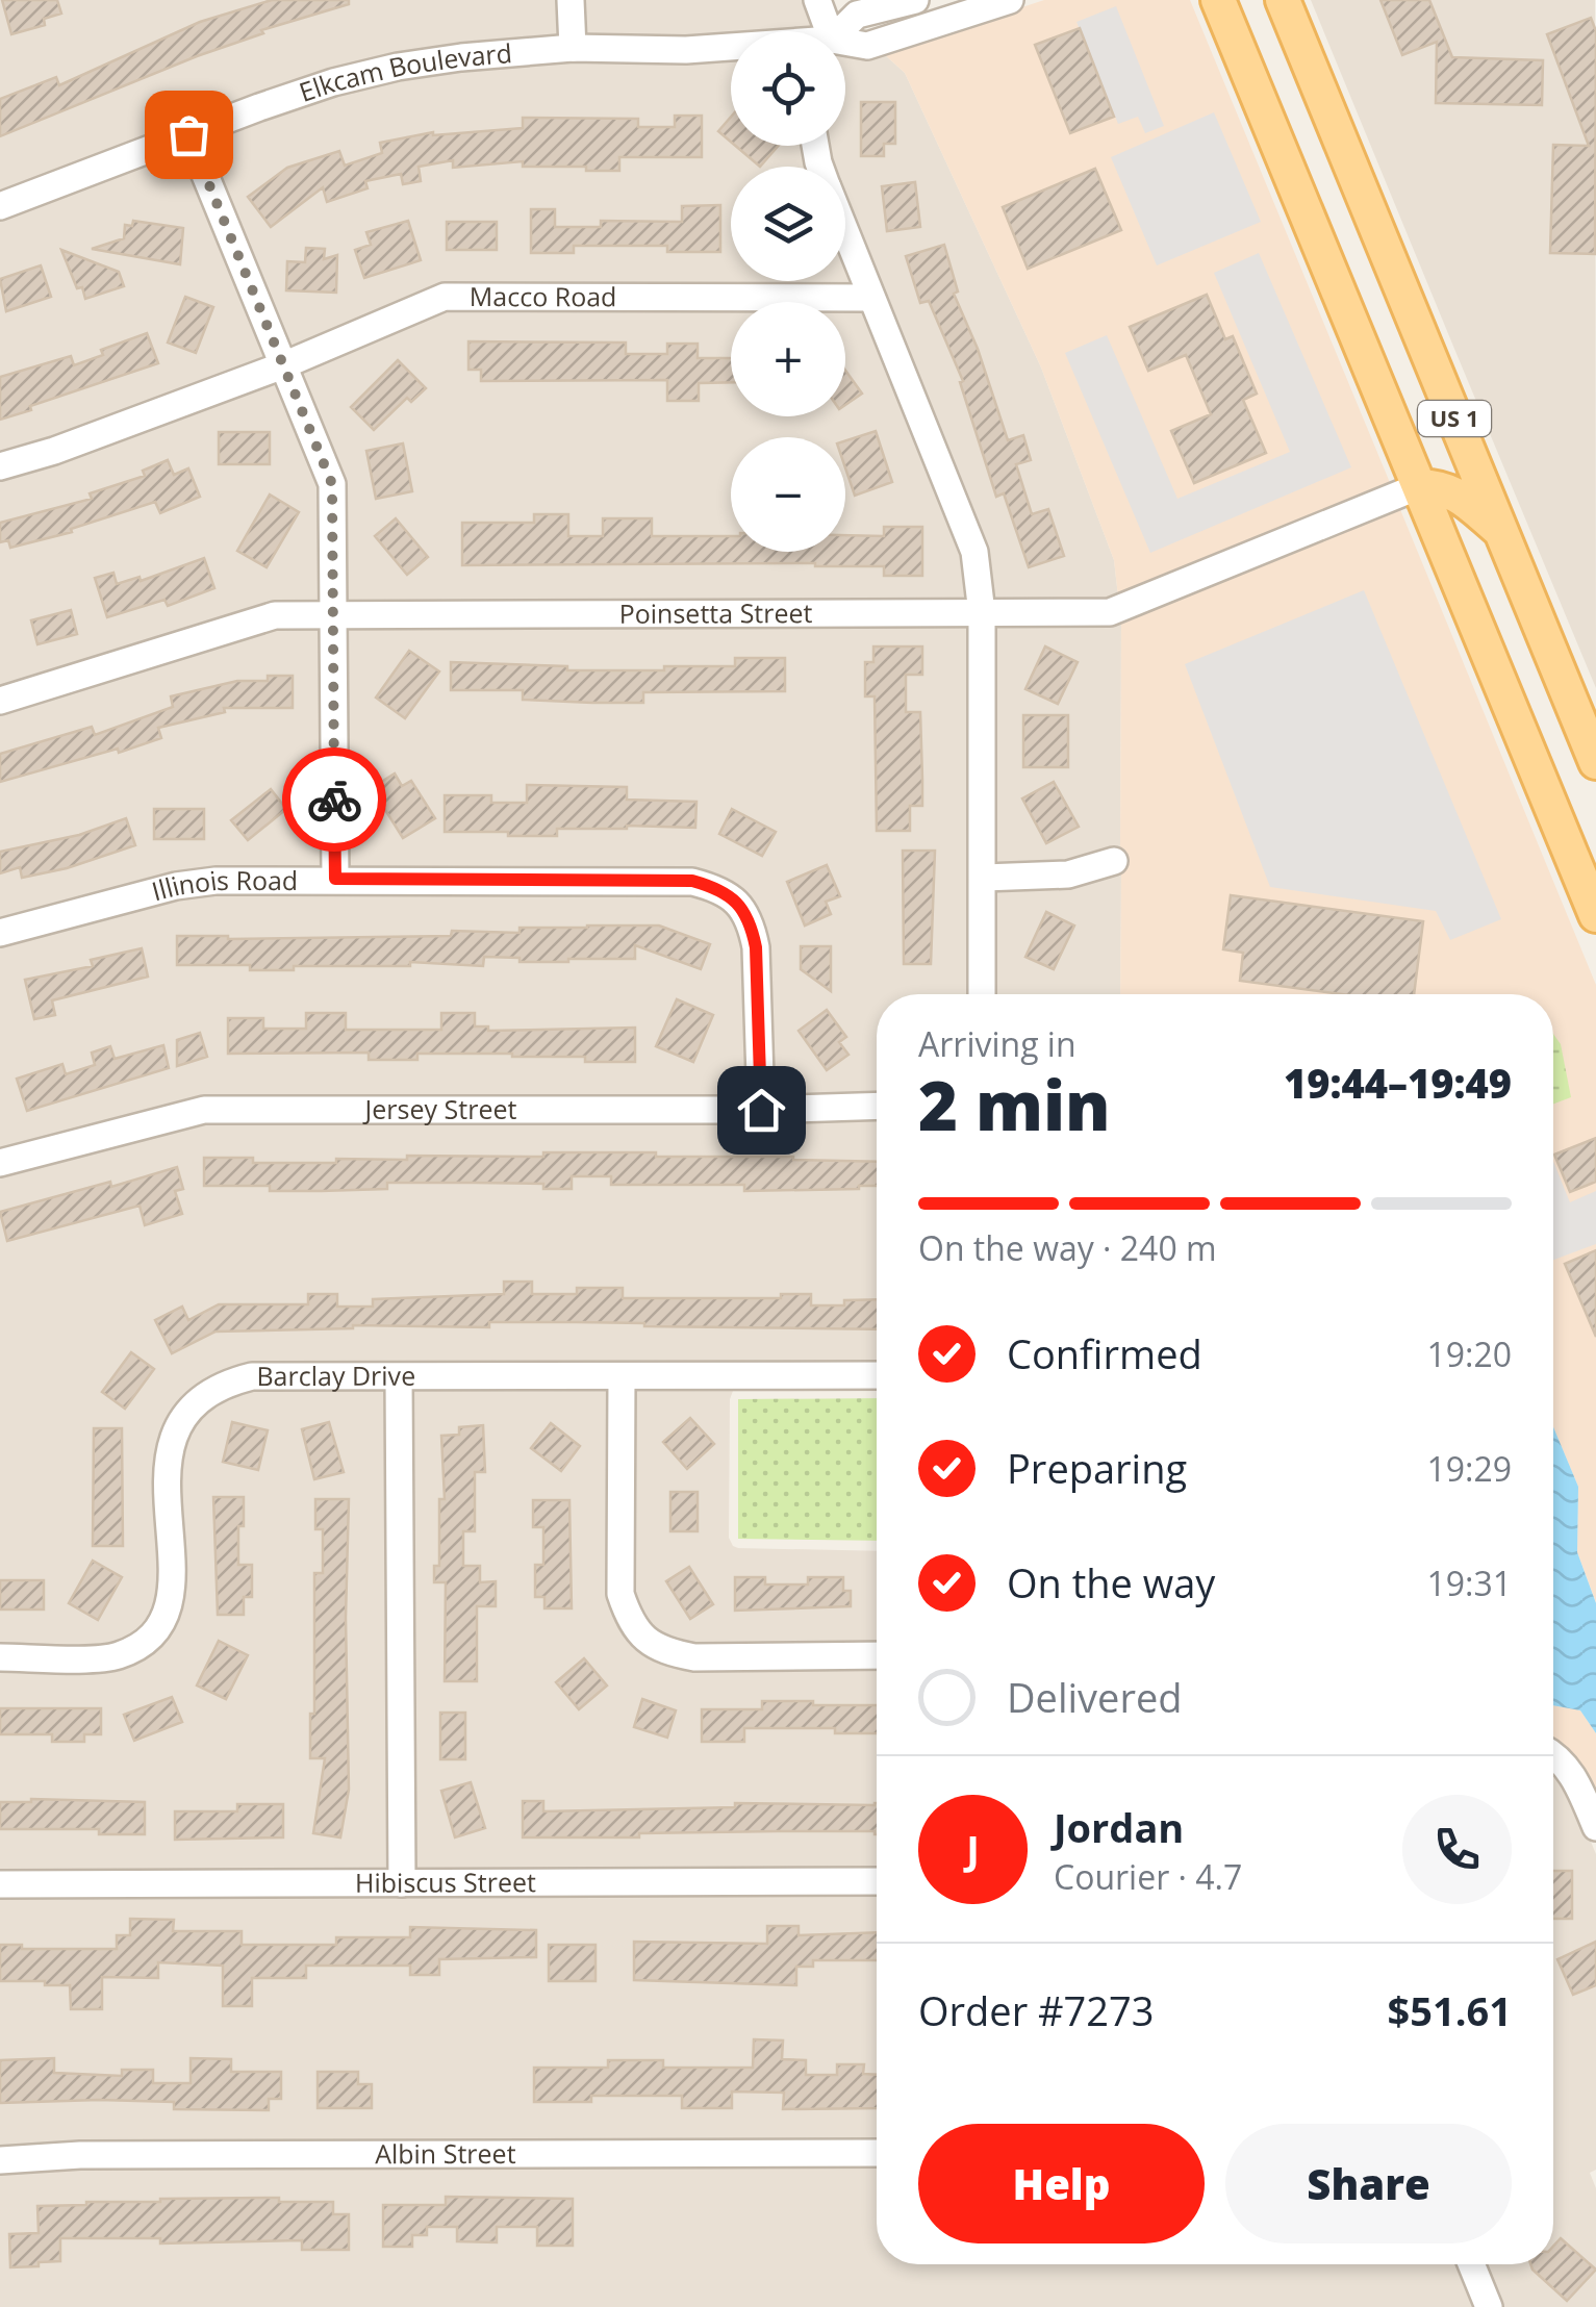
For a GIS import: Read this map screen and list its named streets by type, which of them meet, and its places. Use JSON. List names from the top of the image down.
{
  "streets": {
    "main road": ["US 1"],
    "street": [
      "Elkcam Boulevard",
      "Macco Road",
      "Poinsetta Street",
      "Illinois Road",
      "Jersey Street",
      "Barclay Drive",
      "Hibiscus Street",
      "Albin Street"
    ]
  },
  "crossings": [
    ["US 1", "Poinsetta Street"],
    ["Illinois Road", "Jersey Street"]
  ],
  "page": {
    "map_buttons": ["+", "−"],
    "heading": ["2 min", "Arriving in", "19:44–19:49"],
    "panel": [
      "Jordan",
      "Courier · 4.7",
      "Order #7273",
      "$51.61"
    ],
    "bar": "On the way · 240 m",
    "list": [
      ["Confirmed", "19:20"],
      ["Preparing", "19:29"],
      ["On the way", "19:31"],
      "Delivered"
    ],
    "round": "J",
    "buttons": ["Help", "Share"]
  }
}
